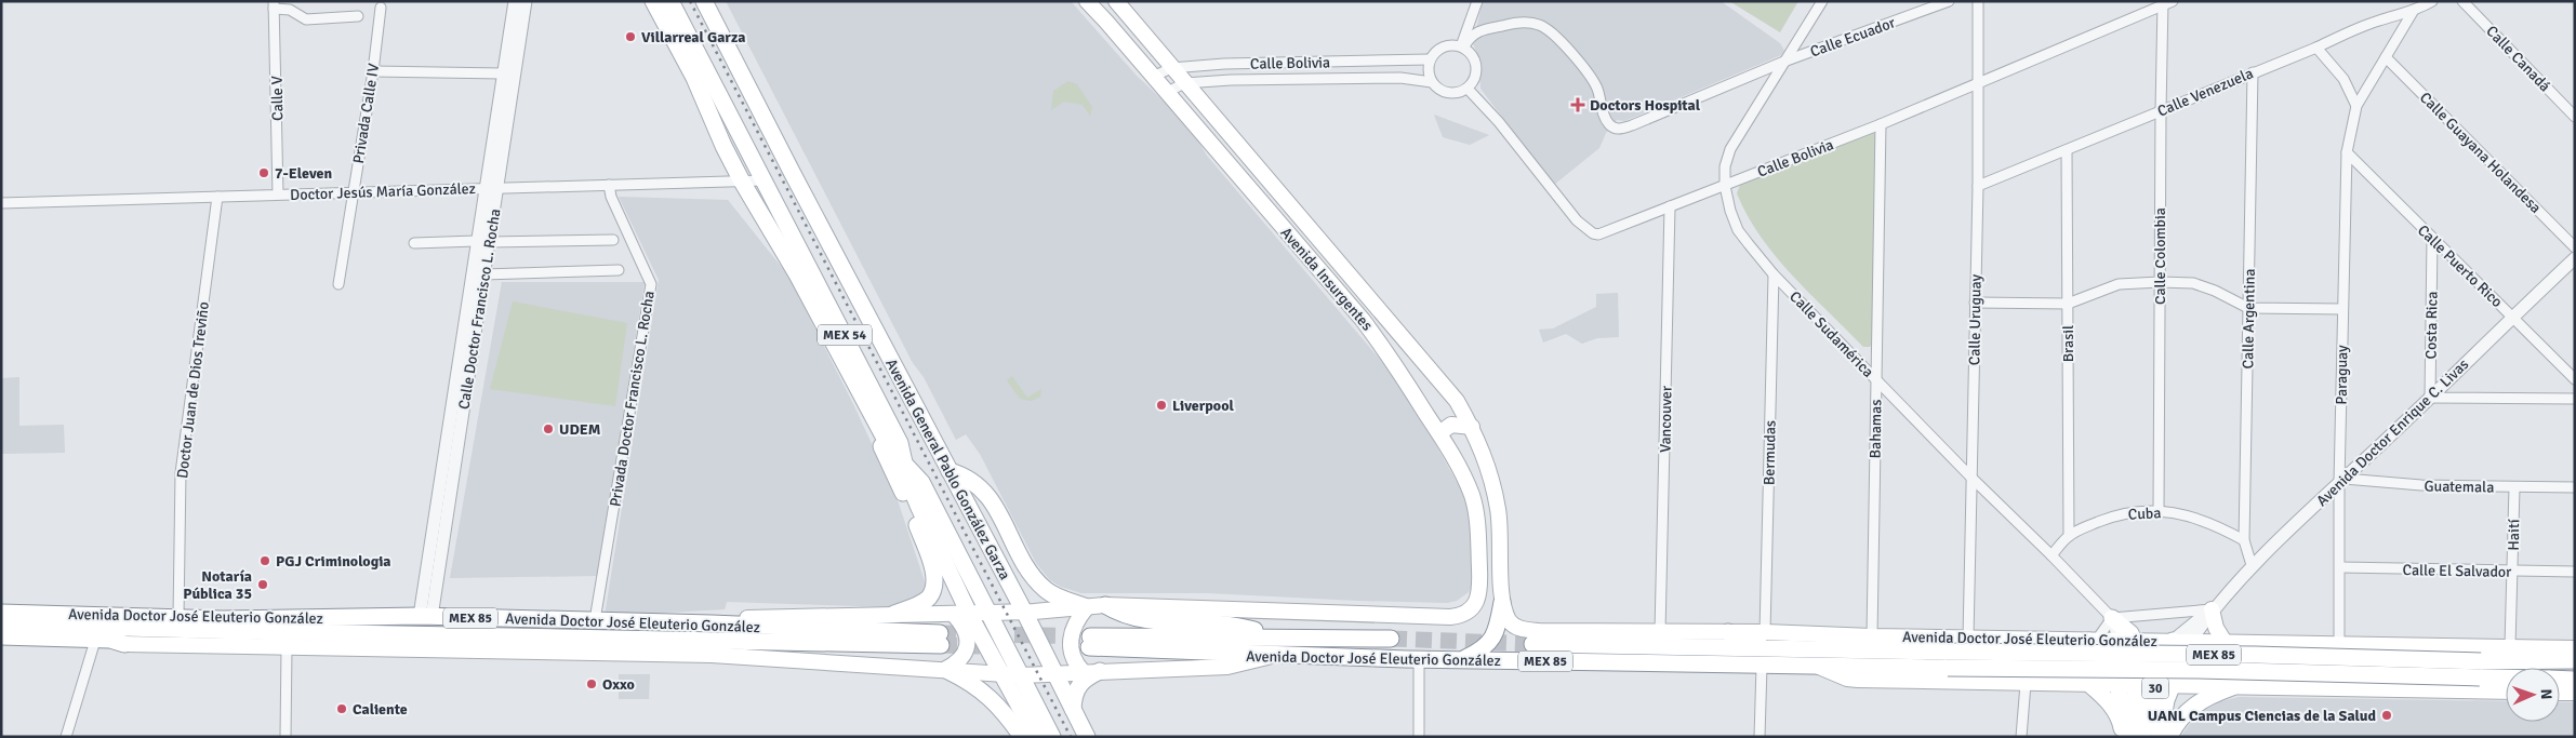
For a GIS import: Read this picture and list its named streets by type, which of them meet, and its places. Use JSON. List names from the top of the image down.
{
  "streets": {
    "main road": [
      "Avenida Insurgentes",
      "MEX 54",
      "Avenida General Pablo González Garza",
      "Avenida Doctor José Eleuterio González",
      "MEX 85",
      "30"
    ],
    "street": [
      "Calle Ecuador",
      "Calle Canadá",
      "Calle Bolivia",
      "Calle Venezuela",
      "Calle V",
      "Privada Calle IV",
      "Calle Guayana Holandesa",
      "Doctor Jesús María González",
      "Calle Colombia",
      "Calle Puerto Rico",
      "Calle Doctor Francisco L. Rocha",
      "Calle Argentina",
      "Calle Uruguay",
      "Costa Rica",
      "Calle Sudamérica",
      "Brasil",
      "Paraguay",
      "Doctor Juan de Dios Treviño",
      "Privada Doctor Francisco L. Rocha",
      "Vancouver",
      "Bahamas",
      "Avenida Doctor Enrique C. Livas",
      "Bermudas",
      "Guatemala",
      "Cuba",
      "Haití",
      "Calle El Salvador"
    ]
  },
  "crossings": [
    ["Calle Ecuador", "Calle Bolivia"],
    ["Calle Ecuador", "Calle Sudamérica"],
    ["Calle Bolivia", "Calle Colombia"],
    ["Calle Bolivia", "Avenida Insurgentes"],
    ["Calle Bolivia", "Calle Uruguay"],
    ["Calle Bolivia", "Calle Sudamérica"],
    ["Calle Bolivia", "Vancouver"],
    ["Calle Bolivia", "Bahamas"],
    ["Calle Venezuela", "Calle Colombia"],
    ["Calle Venezuela", "Calle Argentina"],
    ["Calle Venezuela", "Calle Uruguay"],
    ["Calle Venezuela", "Brasil"],
    ["Calle Venezuela", "Paraguay"],
    ["Calle V", "Doctor Jesús María González"],
    ["Privada Calle IV", "Doctor Jesús María González"],
    ["Calle Guayana Holandesa", "Paraguay"],
    ["Doctor Jesús María González", "Calle Doctor Francisco L. Rocha"],
    ["Doctor Jesús María González", "Doctor Juan de Dios Treviño"],
    ["Doctor Jesús María González", "Privada Doctor Francisco L. Rocha"],
    ["Doctor Jesús María González", "Avenida General Pablo González Garza"],
    ["Calle Colombia", "Cuba"],
    ["Calle Puerto Rico", "Costa Rica"],
    ["Calle Puerto Rico", "Paraguay"],
    ["Calle Puerto Rico", "Avenida Doctor Enrique C. Livas"],
    ["Avenida Insurgentes", "Avenida Doctor José Eleuterio González"],
    ["Calle Doctor Francisco L. Rocha", "Avenida Doctor José Eleuterio González"],
    ["Calle Argentina", "Avenida Doctor Enrique C. Livas"],
    ["Calle Argentina", "Cuba"],
    ["Calle Uruguay", "Calle Sudamérica"],
    ["Calle Uruguay", "Avenida Doctor José Eleuterio González"],
    ["Costa Rica", "Avenida Doctor Enrique C. Livas"],
    ["Calle Sudamérica", "Bahamas"],
    ["Calle Sudamérica", "Bermudas"],
    ["Calle Sudamérica", "Cuba"],
    ["Brasil", "Cuba"],
    ["Paraguay", "Avenida Doctor Enrique C. Livas"],
    ["Paraguay", "Guatemala"],
    ["Paraguay", "Calle El Salvador"],
    ["Paraguay", "Avenida Doctor José Eleuterio González"],
    ["Doctor Juan de Dios Treviño", "Avenida Doctor José Eleuterio González"],
    ["Privada Doctor Francisco L. Rocha", "Avenida Doctor José Eleuterio González"],
    ["Vancouver", "Avenida Doctor José Eleuterio González"],
    ["Bahamas", "Avenida Doctor José Eleuterio González"],
    ["Avenida Doctor Enrique C. Livas", "Guatemala"],
    ["Avenida Doctor Enrique C. Livas", "Avenida Doctor José Eleuterio González"],
    ["Avenida Doctor Enrique C. Livas", "30"],
    ["Bermudas", "Avenida Doctor José Eleuterio González"],
    ["Avenida General Pablo González Garza", "Avenida Doctor José Eleuterio González"],
    ["Avenida General Pablo González Garza", "MEX 85"],
    ["Guatemala", "Haití"],
    ["Haití", "Calle El Salvador"],
    ["Haití", "Avenida Doctor José Eleuterio González"],
    ["Avenida Doctor José Eleuterio González", "MEX 85"],
    ["Avenida Doctor José Eleuterio González", "30"]
  ],
  "places": {
    "other": [
      "Villarreal Garza",
      "7-Eleven",
      "Liverpool",
      "UDEM",
      "PGJ Criminologia",
      "Notaría Pública 35",
      "Oxxo",
      "Caliente",
      "UANL Campus Ciencias de la Salud"
    ],
    "health": ["Doctors Hospital"]
  },
  "north": "right"
}
